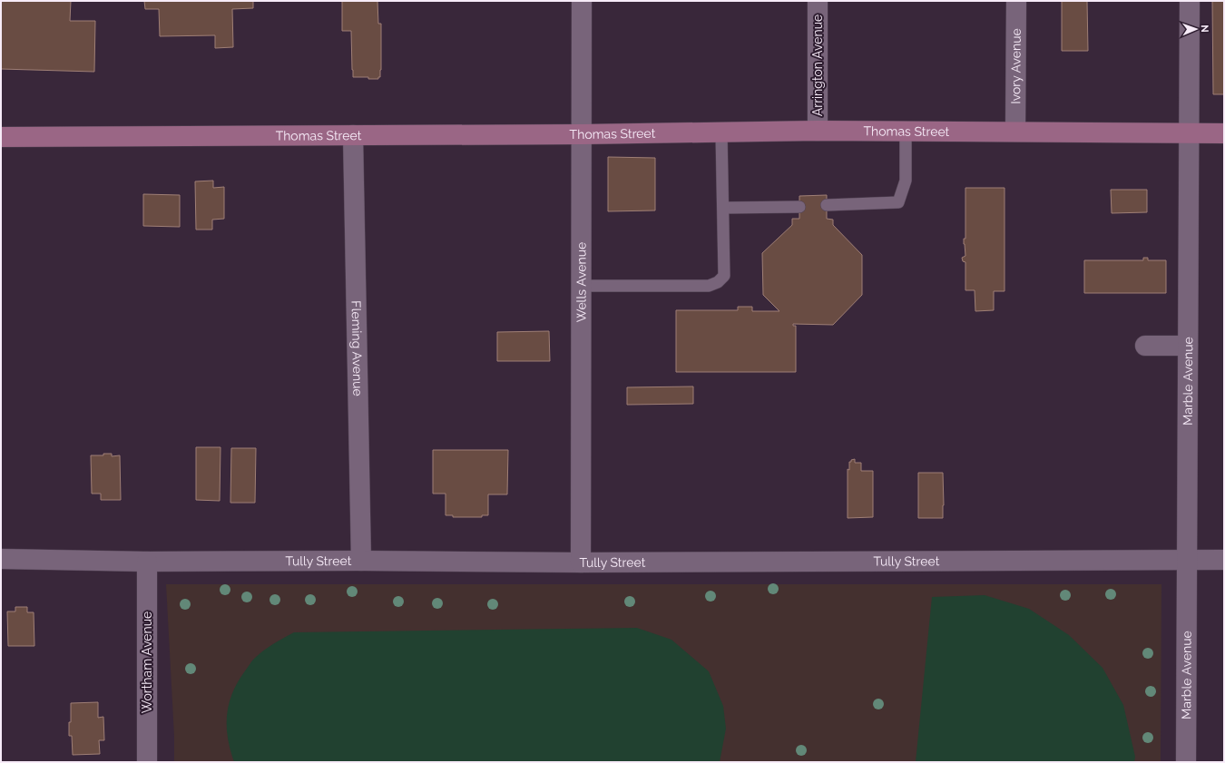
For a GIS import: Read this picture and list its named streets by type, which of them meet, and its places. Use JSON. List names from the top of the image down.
{
  "streets": {
    "main road": ["Thomas Street"],
    "street": [
      "Arrington Avenue",
      "Ivory Avenue",
      "Wells Avenue",
      "Fleming Avenue",
      "Marble Avenue",
      "Tully Street",
      "Wortham Avenue"
    ]
  },
  "crossings": [
    ["Arrington Avenue", "Thomas Street"],
    ["Ivory Avenue", "Thomas Street"],
    ["Thomas Street", "Wells Avenue"],
    ["Thomas Street", "Fleming Avenue"],
    ["Thomas Street", "Marble Avenue"],
    ["Wells Avenue", "Tully Street"],
    ["Fleming Avenue", "Tully Street"],
    ["Marble Avenue", "Tully Street"],
    ["Tully Street", "Wortham Avenue"]
  ],
  "north": "right"
}
